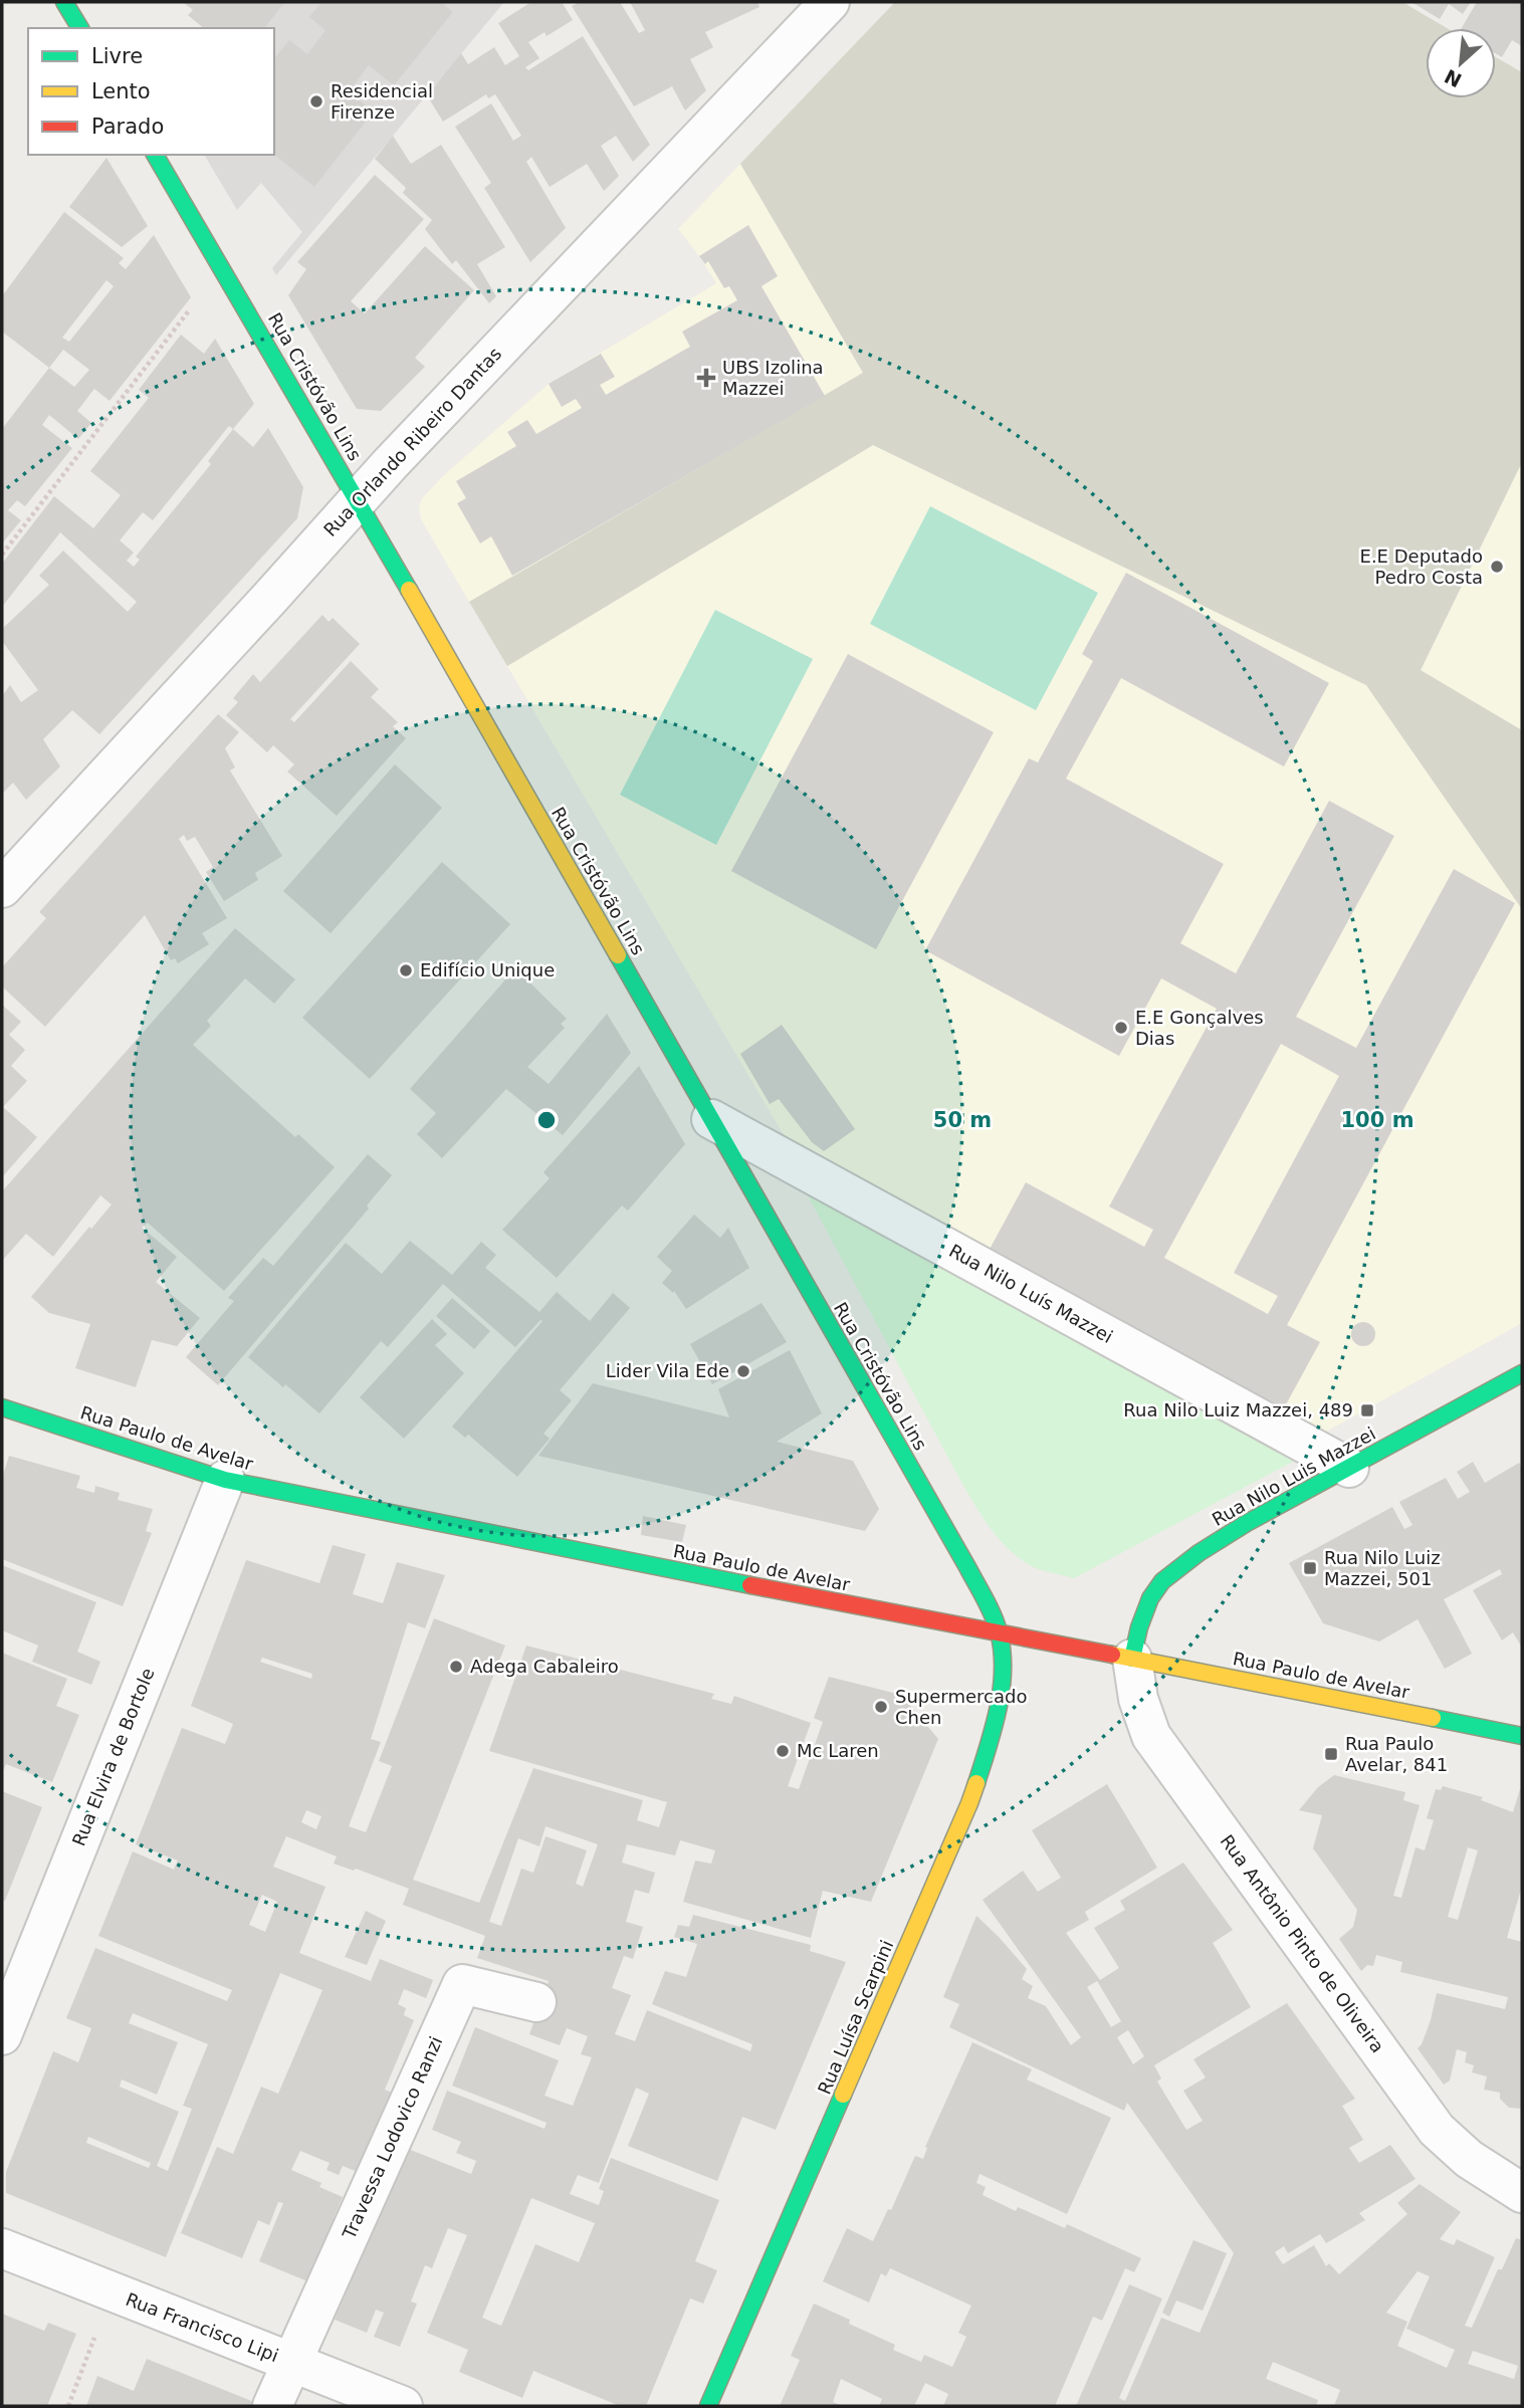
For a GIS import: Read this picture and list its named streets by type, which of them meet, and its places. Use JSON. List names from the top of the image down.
{
  "streets": {
    "street": [
      "Rua Cristóvão Lins",
      "Rua Orlando Ribeiro Dantas",
      "Rua Nilo Luís Mazzei",
      "Rua Paulo de Avelar",
      "Rua Nilo Luis Mazzei",
      "Rua Elvira de Bortole",
      "Rua Antônio Pinto de Oliveira",
      "Rua Luísa Scarpini",
      "Travessa Lodovico Ranzi",
      "Rua Francisco Lipi"
    ]
  },
  "crossings": [
    ["Rua Cristóvão Lins", "Rua Orlando Ribeiro Dantas"],
    ["Rua Cristóvão Lins", "Rua Nilo Luís Mazzei"],
    ["Rua Cristóvão Lins", "Rua Paulo de Avelar"],
    ["Rua Cristóvão Lins", "Rua Luísa Scarpini"],
    ["Rua Nilo Luís Mazzei", "Rua Nilo Luis Mazzei"],
    ["Rua Paulo de Avelar", "Rua Nilo Luis Mazzei"],
    ["Rua Paulo de Avelar", "Rua Elvira de Bortole"],
    ["Rua Paulo de Avelar", "Rua Antônio Pinto de Oliveira"],
    ["Rua Paulo de Avelar", "Rua Luísa Scarpini"],
    ["Rua Nilo Luis Mazzei", "Rua Antônio Pinto de Oliveira"],
    ["Travessa Lodovico Ranzi", "Rua Francisco Lipi"]
  ],
  "places": {
    "other": [
      "Residencial Firenze",
      "E.E Deputado Pedro Costa",
      "Edifício Unique",
      "E.E Gonçalves Dias",
      "Lider Vila Ede",
      "Adega Cabaleiro",
      "Supermercado Chen",
      "Mc Laren"
    ],
    "health": ["UBS Izolina Mazzei"],
    "transit": ["Rua Nilo Luiz Mazzei, 489", "Rua Nilo Luiz Mazzei, 501", "Rua Paulo Avelar, 841"]
  },
  "legend": ["Livre", "Lento", "Parado"],
  "north": "bottom left",
  "rings": ["50 m", "100 m"]
}
